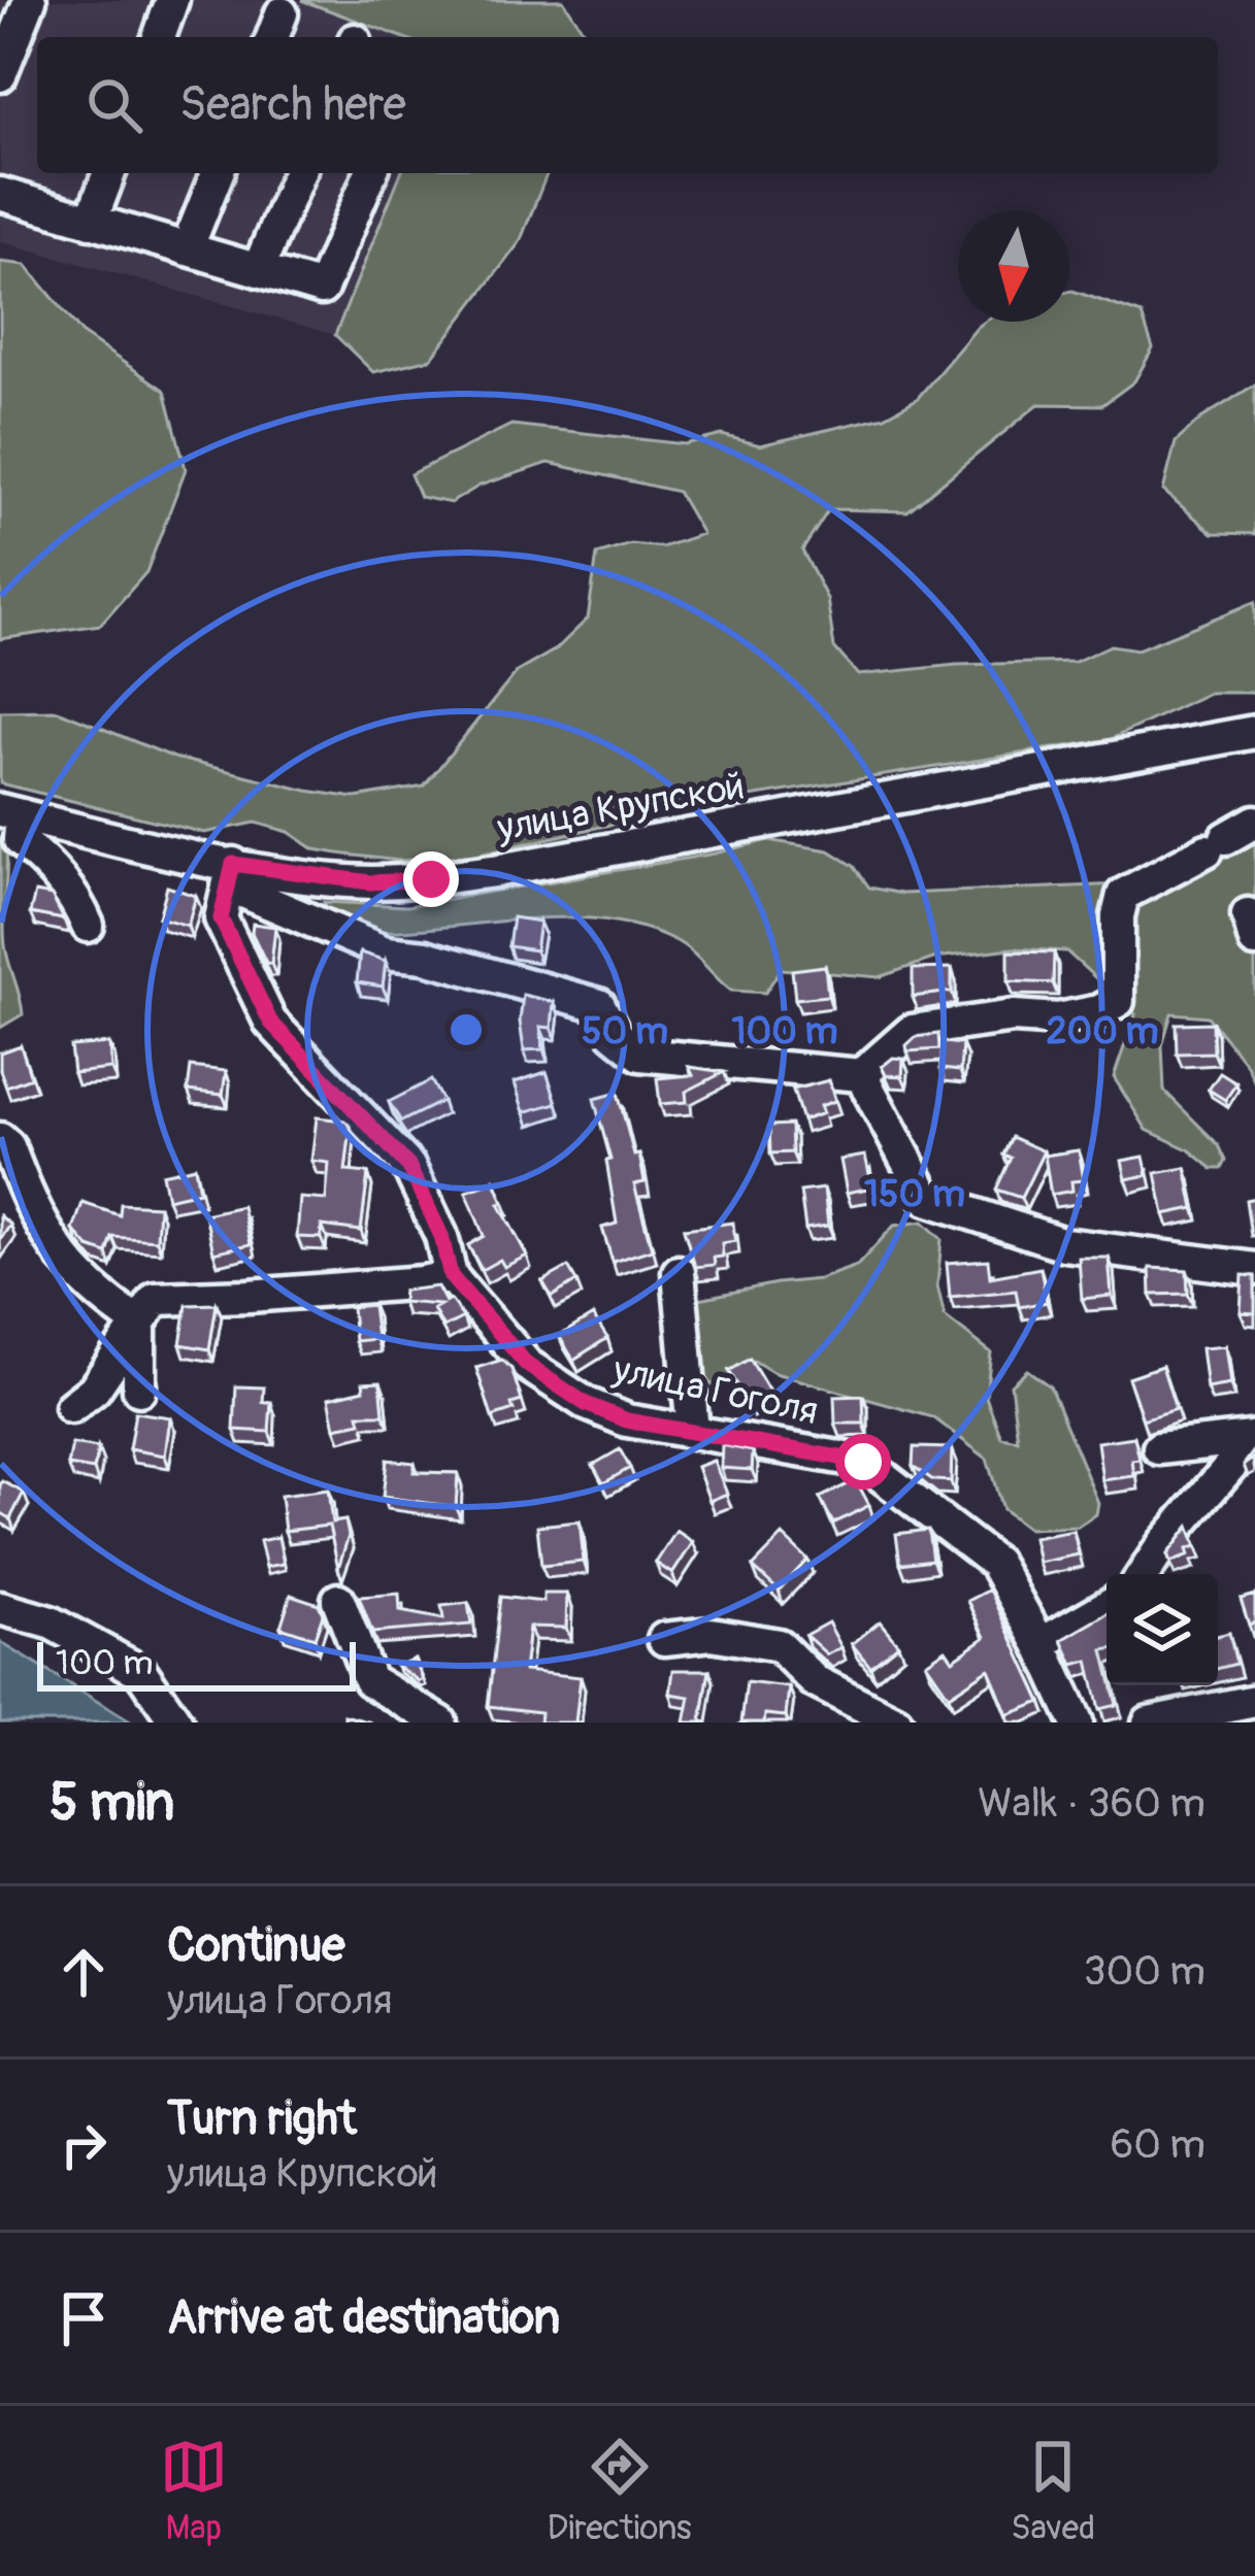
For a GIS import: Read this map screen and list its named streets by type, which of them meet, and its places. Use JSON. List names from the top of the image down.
{
  "streets": {
    "street": ["улица Крупской", "улица Гоголя"]
  },
  "crossings": [
    ["улица Крупской", "улица Гоголя"]
  ],
  "scale_bar": "100 m",
  "north": "bottom",
  "page": {
    "search": "Search here",
    "scale": "100 m",
    "heading": ["5 min", "Walk · 360 m"],
    "list": [
      ["Continue", "улица Гоголя", "300 m"],
      ["Turn right", "улица Крупской", "60 m"],
      "Arrive at destination"
    ],
    "nav": ["Map", "Directions", "Saved"]
  },
  "rings": [
    "50 m",
    "100 m",
    "200 m",
    "150 m"
  ]
}
